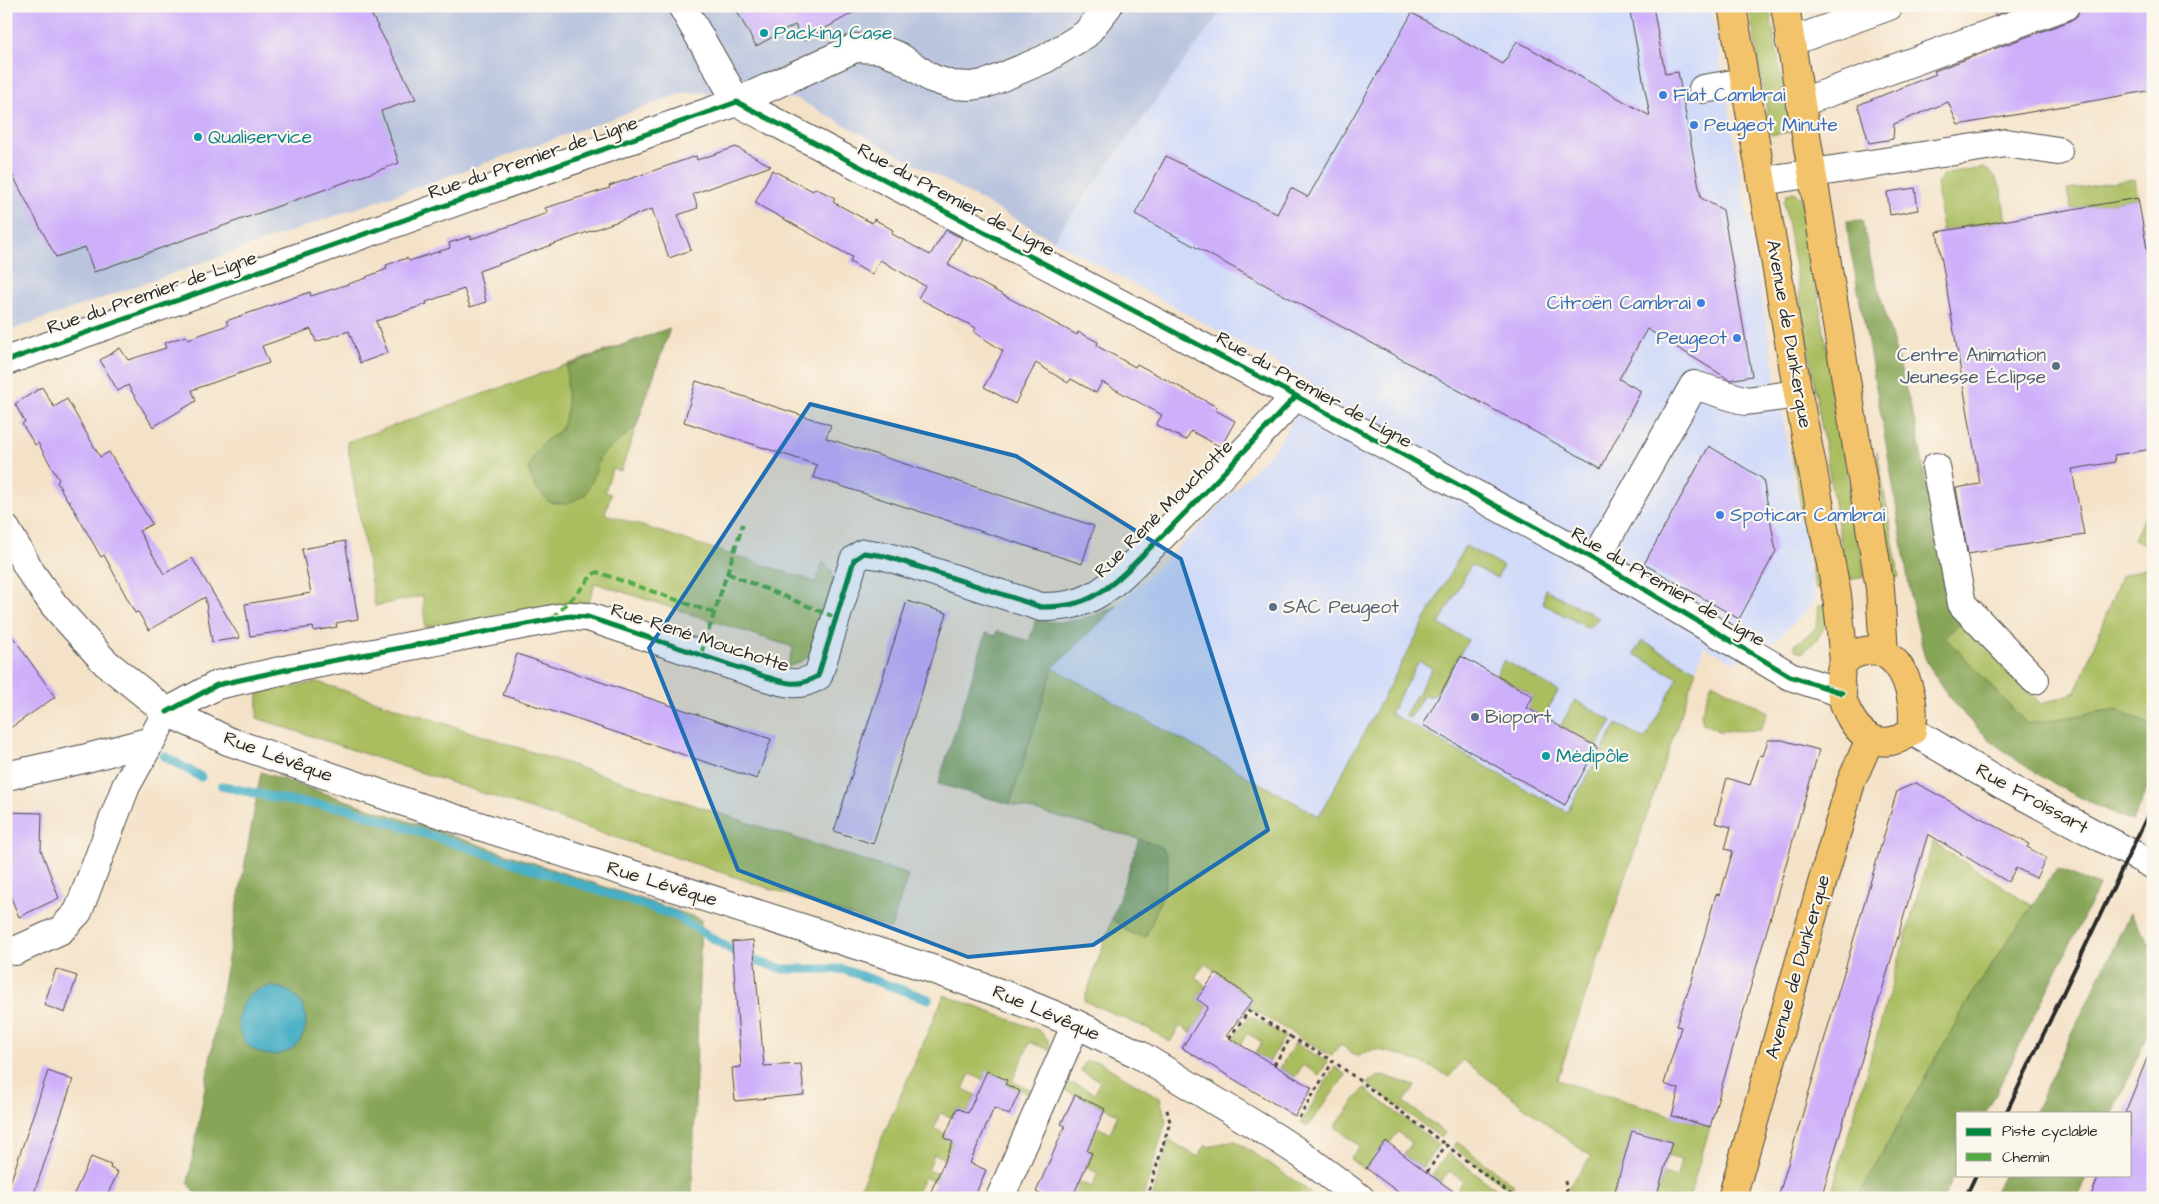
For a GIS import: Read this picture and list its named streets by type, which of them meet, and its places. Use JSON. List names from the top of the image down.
{
  "streets": {
    "main road": ["Avenue de Dunkerque"],
    "street": [
      "Rue du Premier de Ligne",
      "Rue René Mouchotte",
      "Rue Lévêque",
      "Rue Froissart"
    ]
  },
  "crossings": [
    ["Rue du Premier de Ligne", "Avenue de Dunkerque"],
    ["Rue du Premier de Ligne", "Rue René Mouchotte"],
    ["Rue du Premier de Ligne", "Rue Froissart"],
    ["Avenue de Dunkerque", "Rue Froissart"],
    ["Rue René Mouchotte", "Rue Lévêque"]
  ],
  "places": [
    "Packing Case",
    "Fiat Cambrai",
    "Peugeot Minute",
    "Qualiservice",
    "Citroën Cambrai",
    "Peugeot",
    "Centre Animation Jeunesse Éclipse",
    "Spoticar Cambrai",
    "SAC Peugeot",
    "Bioport",
    "Médipôle"
  ],
  "legend": ["Piste cyclable", "Chemin"]
}
